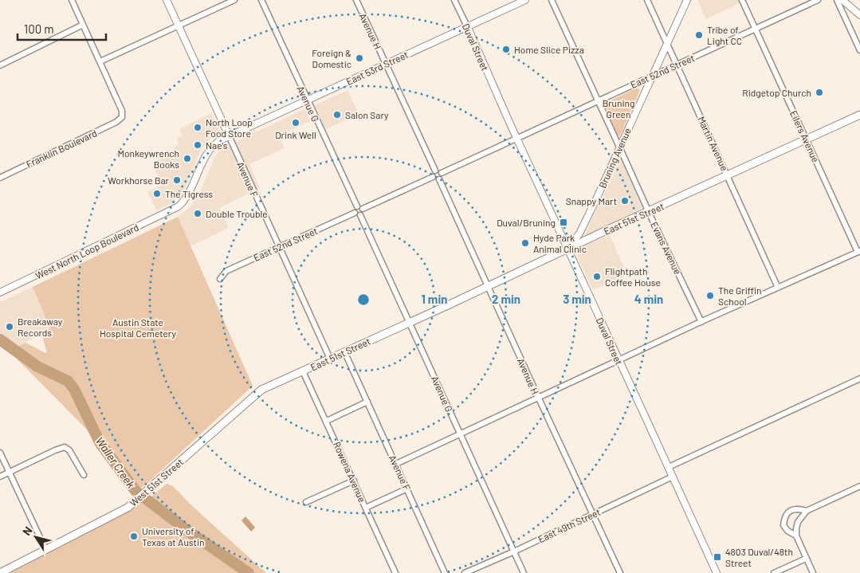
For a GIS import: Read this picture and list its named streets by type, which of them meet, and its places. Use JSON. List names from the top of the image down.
{
  "streets": {
    "main road": ["East 51st Street", "West 51st Street"],
    "street": [
      "Avenue H",
      "Duval Street",
      "East 53rd Street",
      "East 52nd Street",
      "Avenue G",
      "Eilers Avenue",
      "Martin Avenue",
      "Franklin Boulevard",
      "Bruning Avenue",
      "Avenue F",
      "Evans Avenue",
      "West North Loop Boulevard",
      "Rowena Avenue",
      "East 49th Street"
    ]
  },
  "crossings": [
    ["Avenue H", "East 53rd Street"],
    ["Avenue H", "East 52nd Street"],
    ["Avenue H", "East 51st Street"],
    ["Avenue H", "East 49th Street"],
    ["Duval Street", "East 53rd Street"],
    ["Duval Street", "East 52nd Street"],
    ["Duval Street", "Bruning Avenue"],
    ["Duval Street", "East 51st Street"],
    ["Duval Street", "East 49th Street"],
    ["East 53rd Street", "Avenue G"],
    ["East 53rd Street", "Avenue F"],
    ["East 53rd Street", "West North Loop Boulevard"],
    ["East 52nd Street", "Avenue G"],
    ["East 52nd Street", "Eilers Avenue"],
    ["East 52nd Street", "Martin Avenue"],
    ["East 52nd Street", "Bruning Avenue"],
    ["East 52nd Street", "Avenue F"],
    ["East 52nd Street", "Evans Avenue"],
    ["Avenue G", "East 51st Street"],
    ["Avenue G", "East 49th Street"],
    ["Eilers Avenue", "East 51st Street"],
    ["Martin Avenue", "Bruning Avenue"],
    ["Martin Avenue", "East 51st Street"],
    ["Bruning Avenue", "East 51st Street"],
    ["Bruning Avenue", "Evans Avenue"],
    ["Avenue F", "East 51st Street"],
    ["Avenue F", "West North Loop Boulevard"],
    ["East 51st Street", "Evans Avenue"],
    ["East 51st Street", "Rowena Avenue"],
    ["East 51st Street", "West 51st Street"]
  ],
  "water": ["Waller Creek"],
  "parks": ["Bruning Green", "Austin State Hospital Cemetery"],
  "places": {
    "other": [
      "Tribe of Light CC",
      "Home Slice Pizza",
      "Foreign & Domestic",
      "Ridgetop Church",
      "Salon Sary",
      "Drink Well",
      "North Loop Food Store",
      "Nae's",
      "Monkeywrench Books",
      "Workhorse Bar",
      "The Tigress",
      "Snappy Mart",
      "Double Trouble",
      "Hyde Park Animal Clinic",
      "Flightpath Coffee House",
      "The Griffin School",
      "Breakaway Records",
      "University of Texas at Austin"
    ],
    "transit": ["Duval/Bruning", "4803 Duval/48th Street"]
  },
  "scale_bar": "100 m",
  "north": "top left",
  "rings": [
    "1 min",
    "2 min",
    "3 min",
    "4 min"
  ]
}
